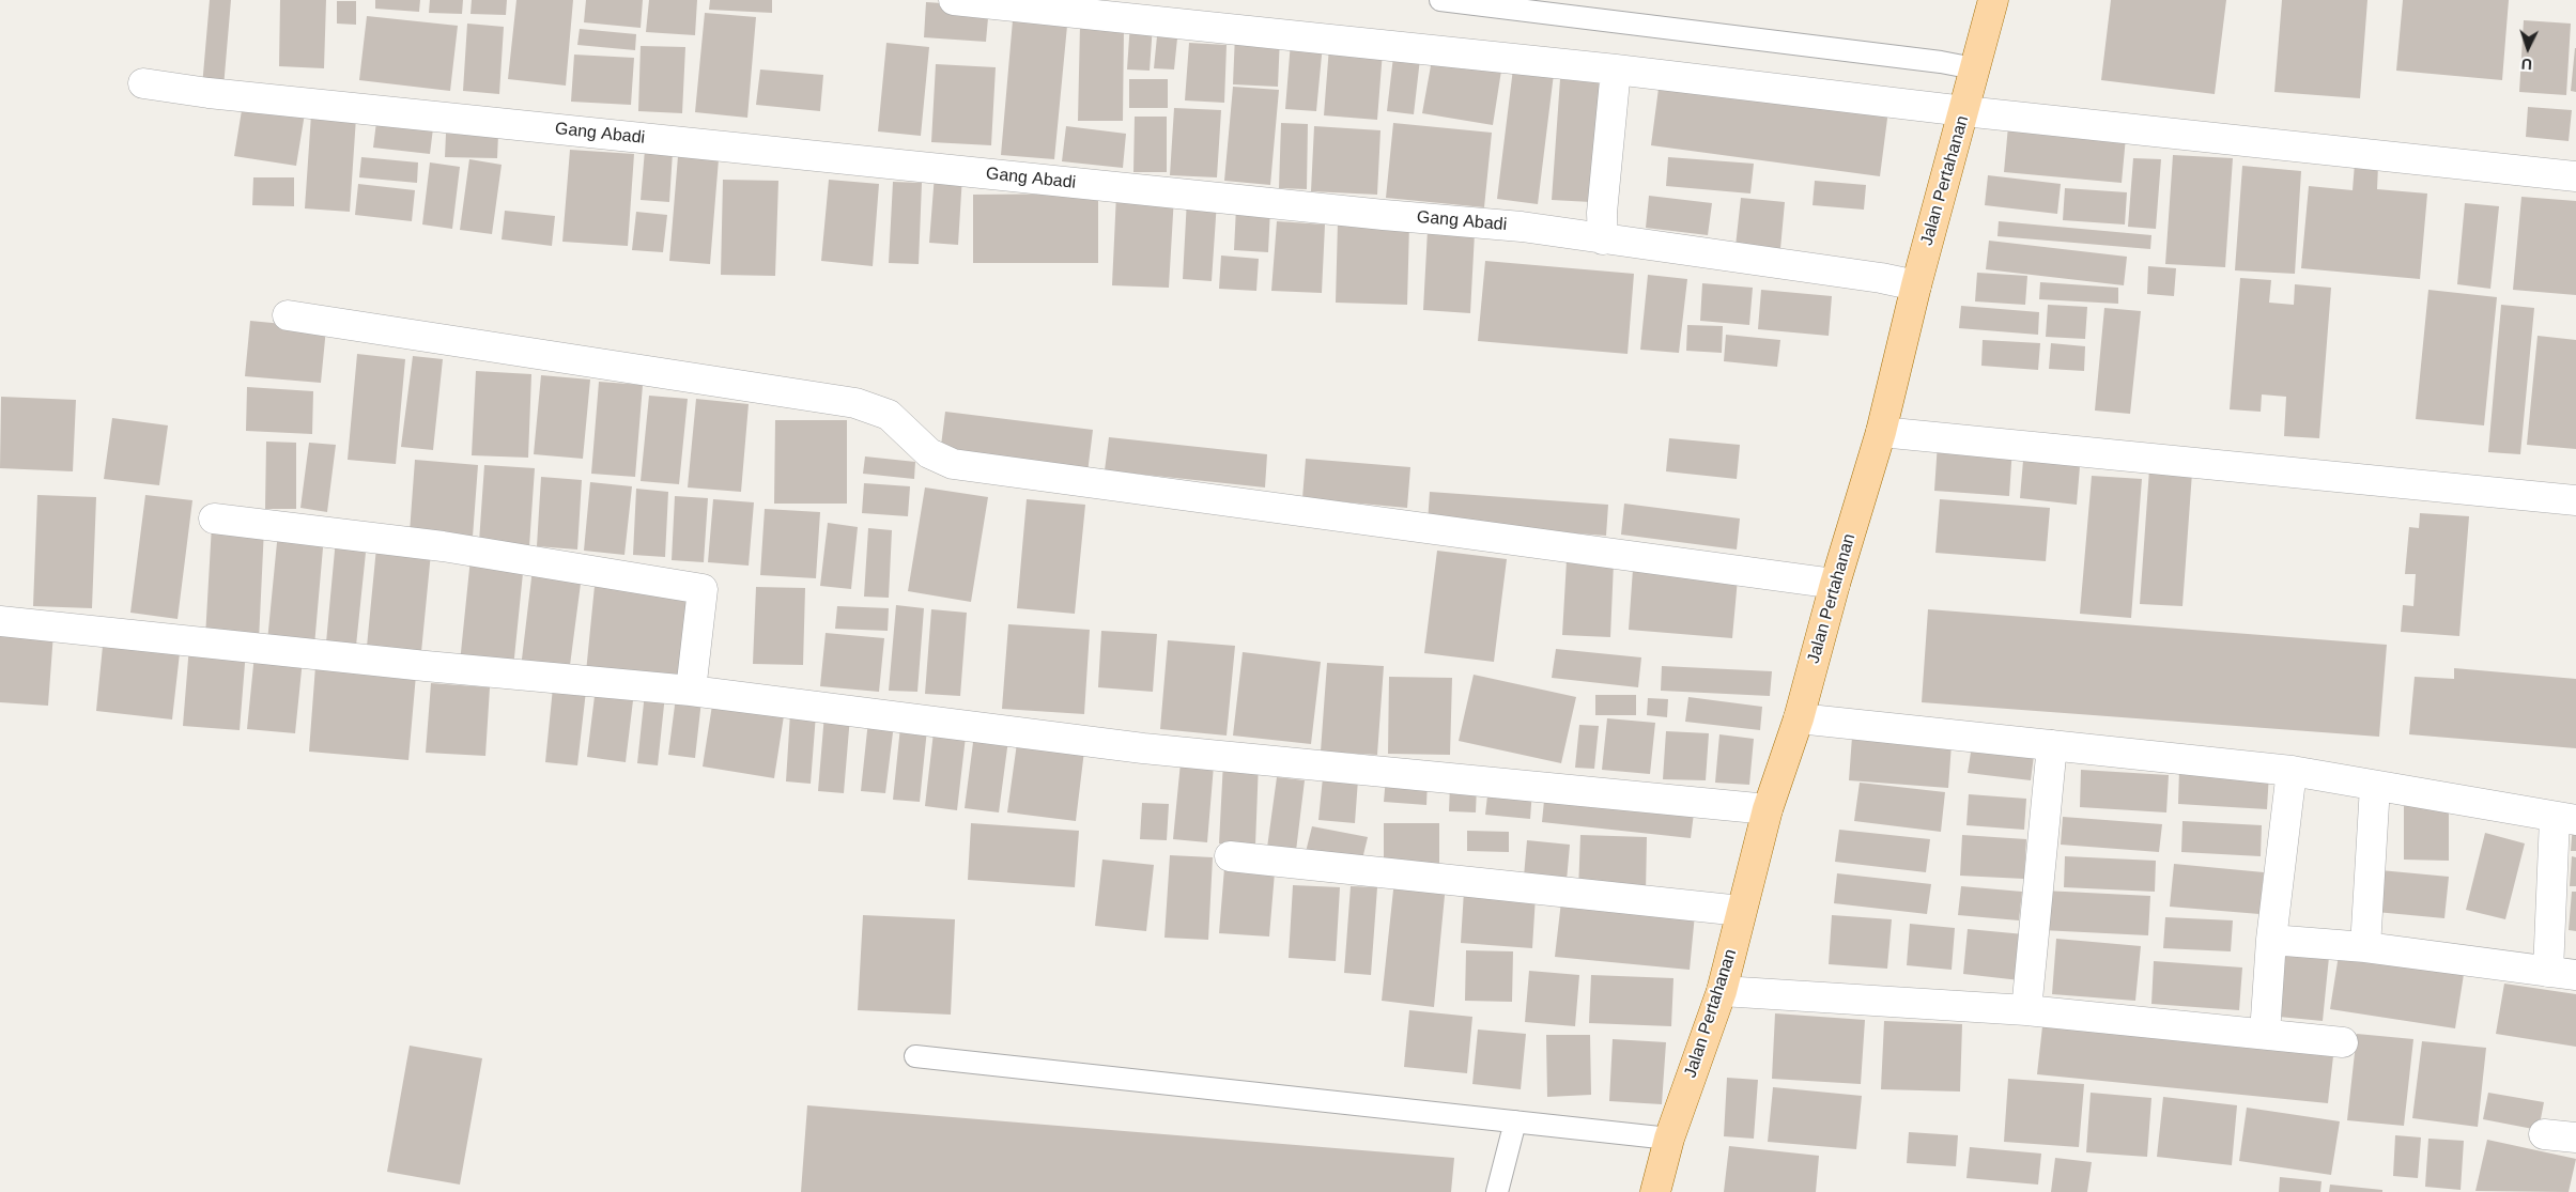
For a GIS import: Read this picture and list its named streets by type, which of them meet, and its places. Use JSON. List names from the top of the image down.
{
  "streets": {
    "main road": ["Jalan Pertahanan"],
    "street": ["Gang Abadi"]
  },
  "crossings": [
    ["Gang Abadi", "Jalan Pertahanan"]
  ],
  "north": "bottom"
}
